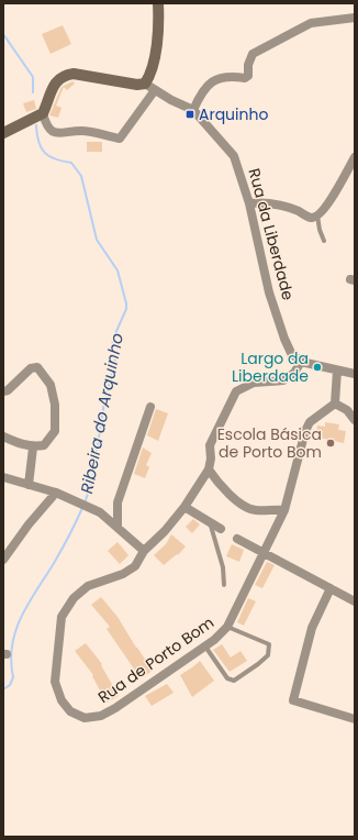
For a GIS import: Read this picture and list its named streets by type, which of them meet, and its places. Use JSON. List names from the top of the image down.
{
  "streets": {
    "street": ["Rua da Liberdade", "Rua de Porto Bom"]
  },
  "crossings": [
    ["Rua da Liberdade", "Rua de Porto Bom"]
  ],
  "water": ["Ribeira do Arquinho"],
  "places": {
    "transit": ["Arquinho"],
    "other": ["Largo da Liberdade", "Escola Básica de Porto Bom"]
  }
}
